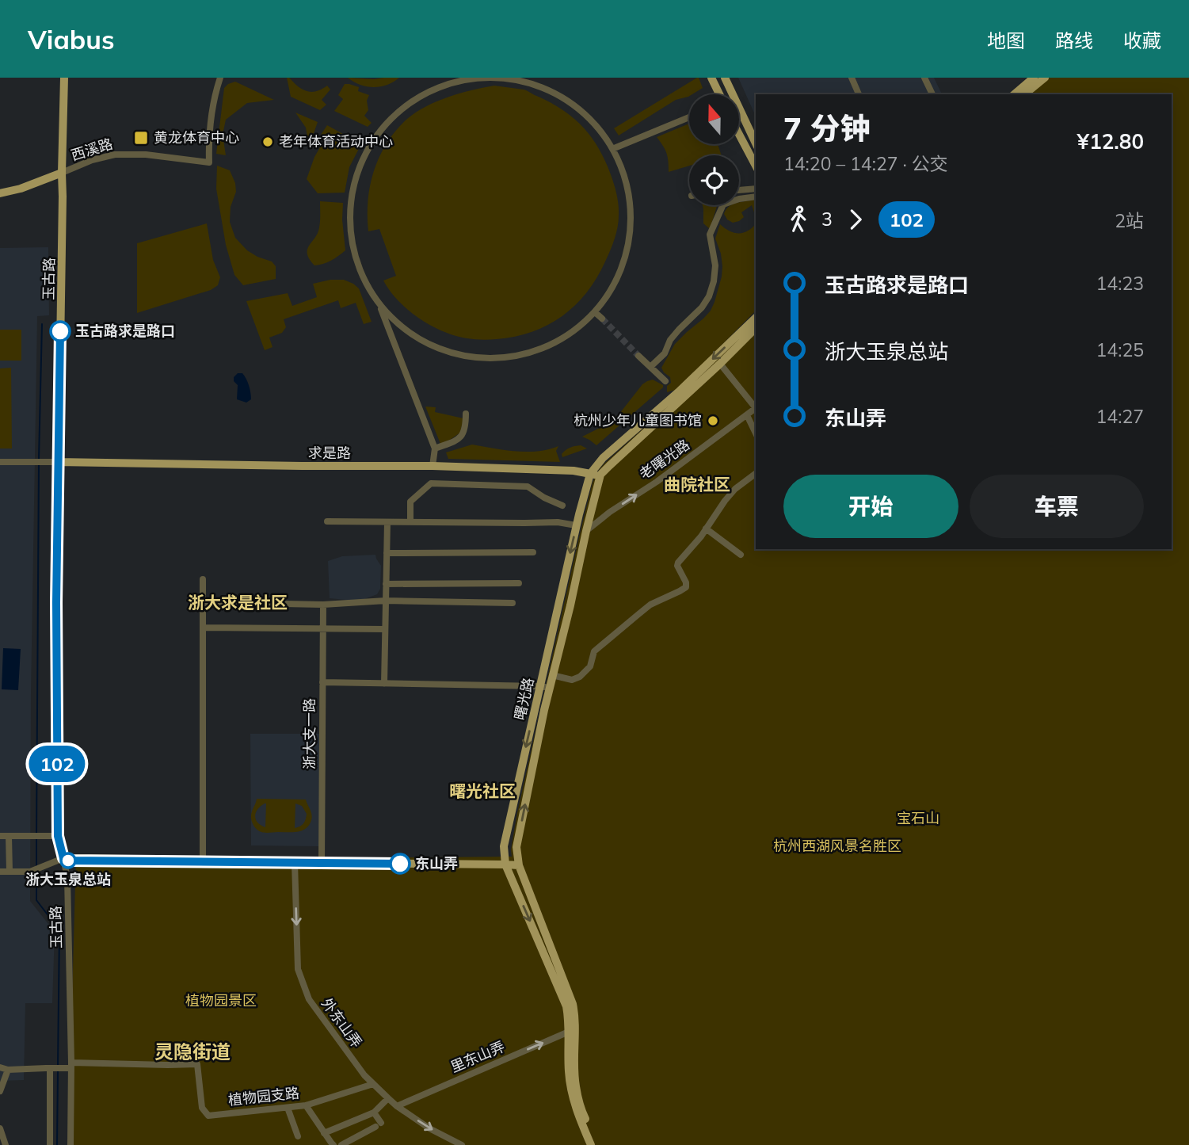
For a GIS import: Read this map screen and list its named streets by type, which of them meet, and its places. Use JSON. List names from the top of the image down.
{
  "streets": {
    "main road": [
      "西溪路",
      "玉古路",
      "求是路",
      "曙光路"
    ],
    "street": [
      "老曙光路",
      "浙大支一路",
      "外东山弄",
      "里东山弄",
      "植物园支路"
    ]
  },
  "crossings": [
    ["西溪路", "玉古路"],
    ["玉古路", "求是路"],
    ["玉古路", "植物园支路"],
    ["求是路", "曙光路"],
    ["老曙光路", "曙光路"],
    ["曙光路", "里东山弄"],
    ["外东山弄", "里东山弄"],
    ["外东山弄", "植物园支路"]
  ],
  "one_way": ["老曙光路", "外东山弄", "里东山弄"],
  "districts": [
    "曲院社区",
    "浙大求是社区",
    "曙光社区",
    "灵隐街道"
  ],
  "parks": ["宝石山", "杭州西湖风景名胜区", "植物园景区"],
  "places": {
    "transit": ["黄龙体育中心"],
    "other": [
      "老年体育活动中心",
      "玉古路求是路口",
      "杭州少年儿童图书馆",
      "浙大玉泉总站",
      "东山弄"
    ]
  },
  "lines": ["bus line 102"],
  "north": "top",
  "page": {
    "header": "Viabus",
    "nav": ["地图", "路线", "收藏"],
    "on_map": "102",
    "heading": ["7 分钟", "14:20 – 14:27 · 公交", "¥12.80"],
    "legs": ["3", "102", "2站"],
    "list": [
      {
        "name": "玉古路求是路口",
        "value": "14:23"
      },
      {
        "name": "浙大玉泉总站",
        "value": "14:25"
      },
      {
        "name": "东山弄",
        "value": "14:27"
      }
    ],
    "buttons": ["开始", "车票"]
  }
}
